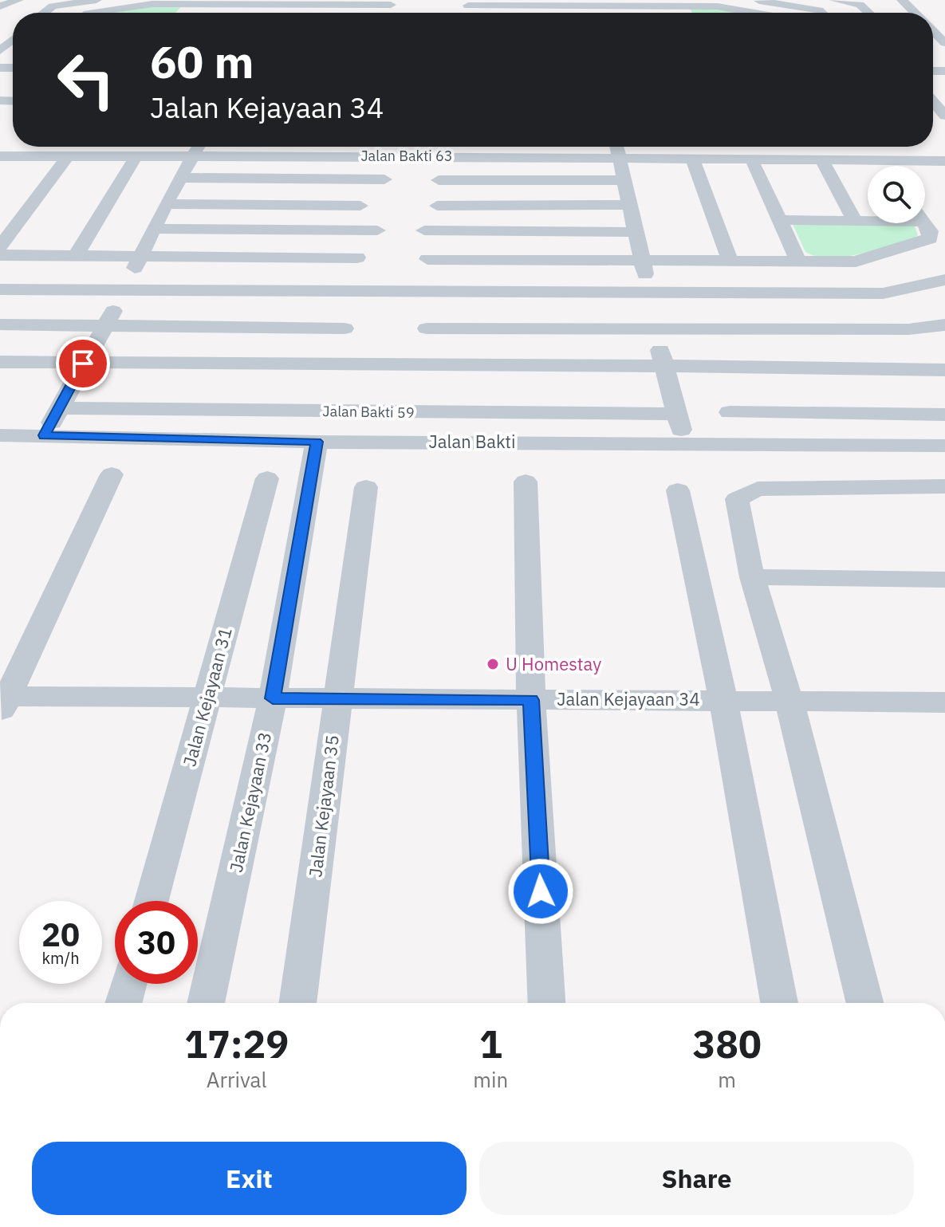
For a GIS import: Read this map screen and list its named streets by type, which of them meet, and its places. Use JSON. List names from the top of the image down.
{
  "streets": {
    "street": [
      "Jalan Bakti 63",
      "Jalan Bakti 59",
      "Jalan Bakti",
      "Jalan Kejayaan 31",
      "Jalan Kejayaan 34",
      "Jalan Kejayaan 33",
      "Jalan Kejayaan 35"
    ]
  },
  "crossings": [
    ["Jalan Bakti", "Jalan Kejayaan 33"],
    ["Jalan Kejayaan 31", "Jalan Kejayaan 34"],
    ["Jalan Kejayaan 34", "Jalan Kejayaan 33"],
    ["Jalan Kejayaan 34", "Jalan Kejayaan 35"]
  ],
  "places": ["U Homestay"],
  "page": {
    "turn": ["60 m", "Jalan Kejayaan 34"],
    "speed": "20 km/h",
    "limit": "30",
    "eta": [
      "17:29",
      "Arrival",
      "1",
      "min",
      "380",
      "m"
    ],
    "buttons": ["Exit", "Share"]
  }
}
